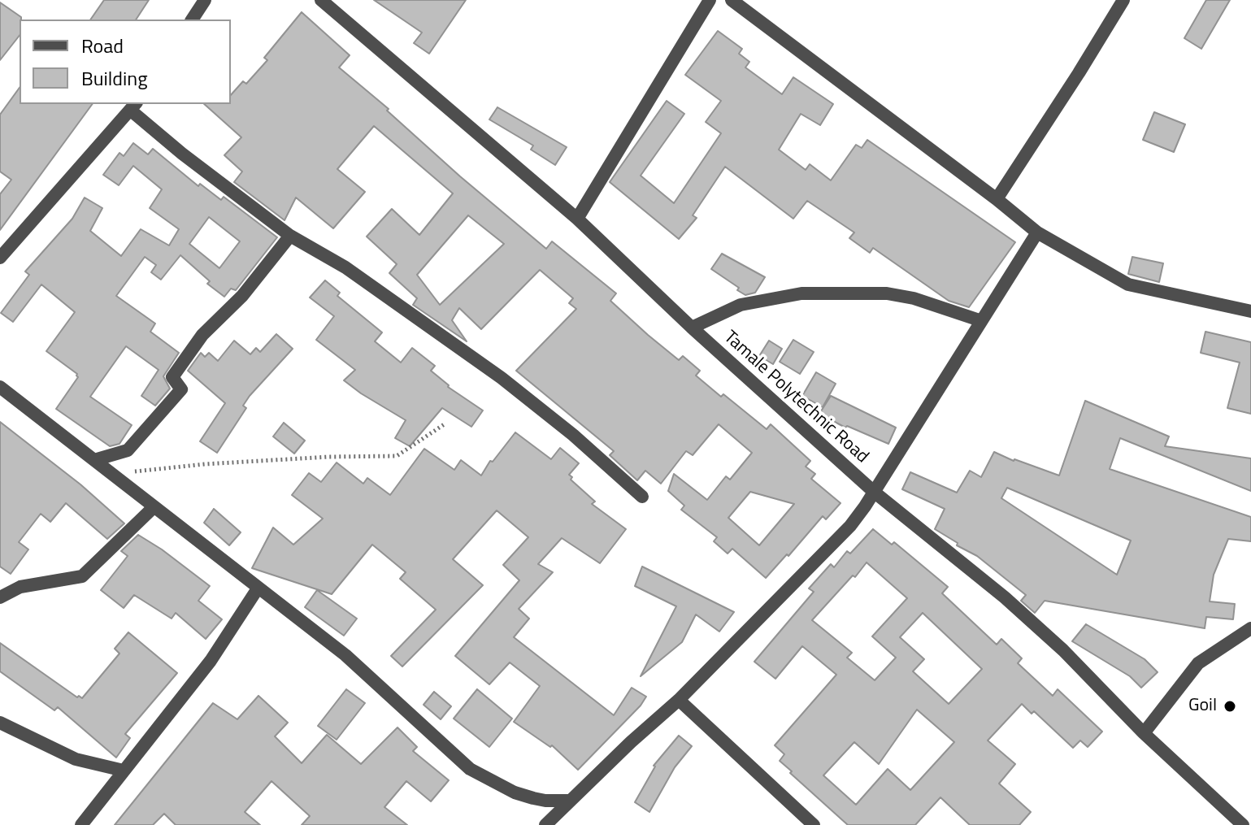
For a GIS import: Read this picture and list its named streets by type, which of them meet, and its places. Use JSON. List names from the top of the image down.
{
  "streets": {
    "street": ["Tamale Polytechnic Road"]
  },
  "places": ["Goil"],
  "legend": ["Road", "Building"]
}
